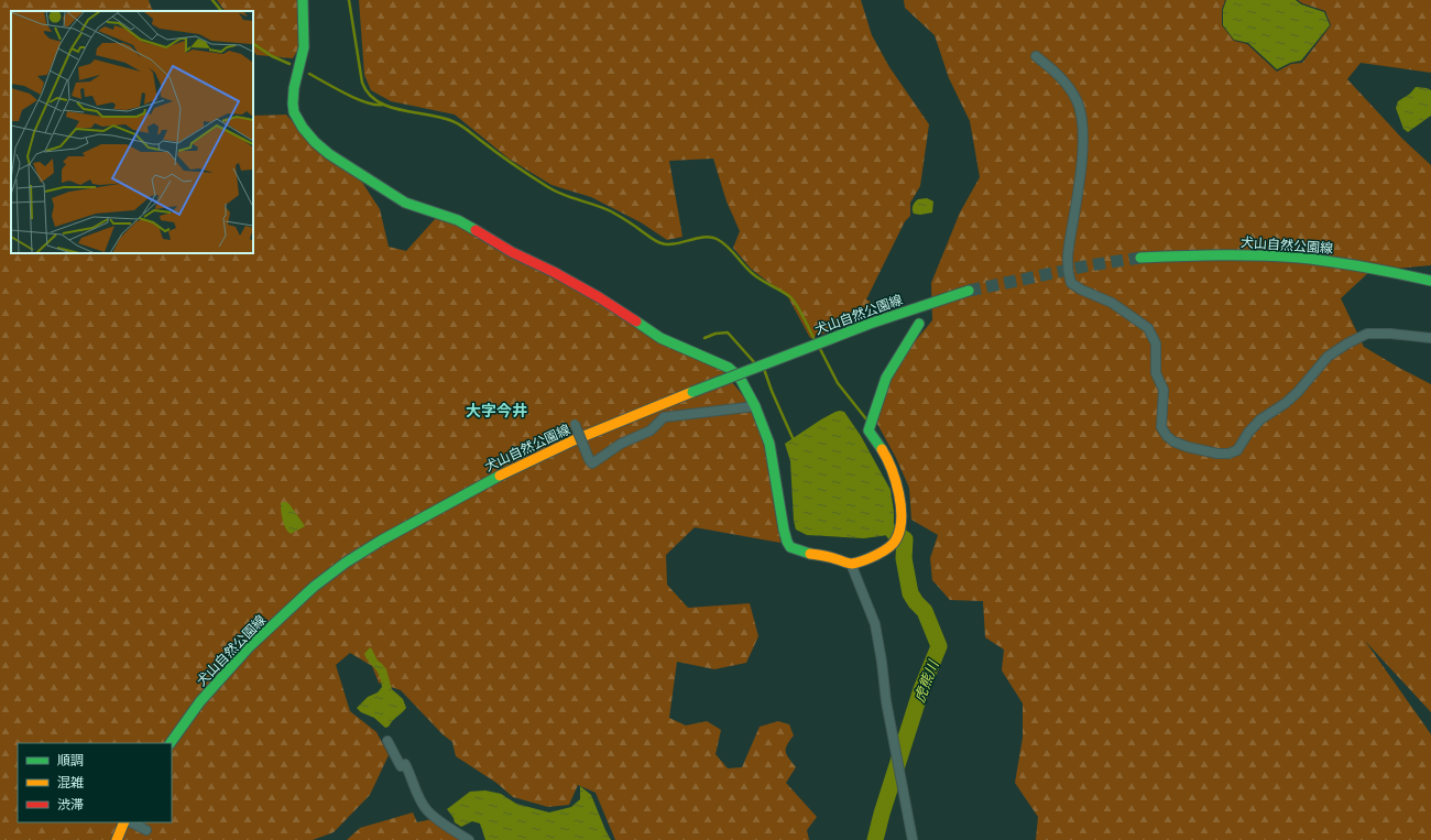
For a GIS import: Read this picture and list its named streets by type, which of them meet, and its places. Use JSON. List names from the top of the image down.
{
  "streets": {
    "main road": ["犬山自然公園線"]
  },
  "districts": ["大字今井"],
  "water": ["虎熊川"],
  "legend": ["順調", "混雑", "渋滞"]
}
